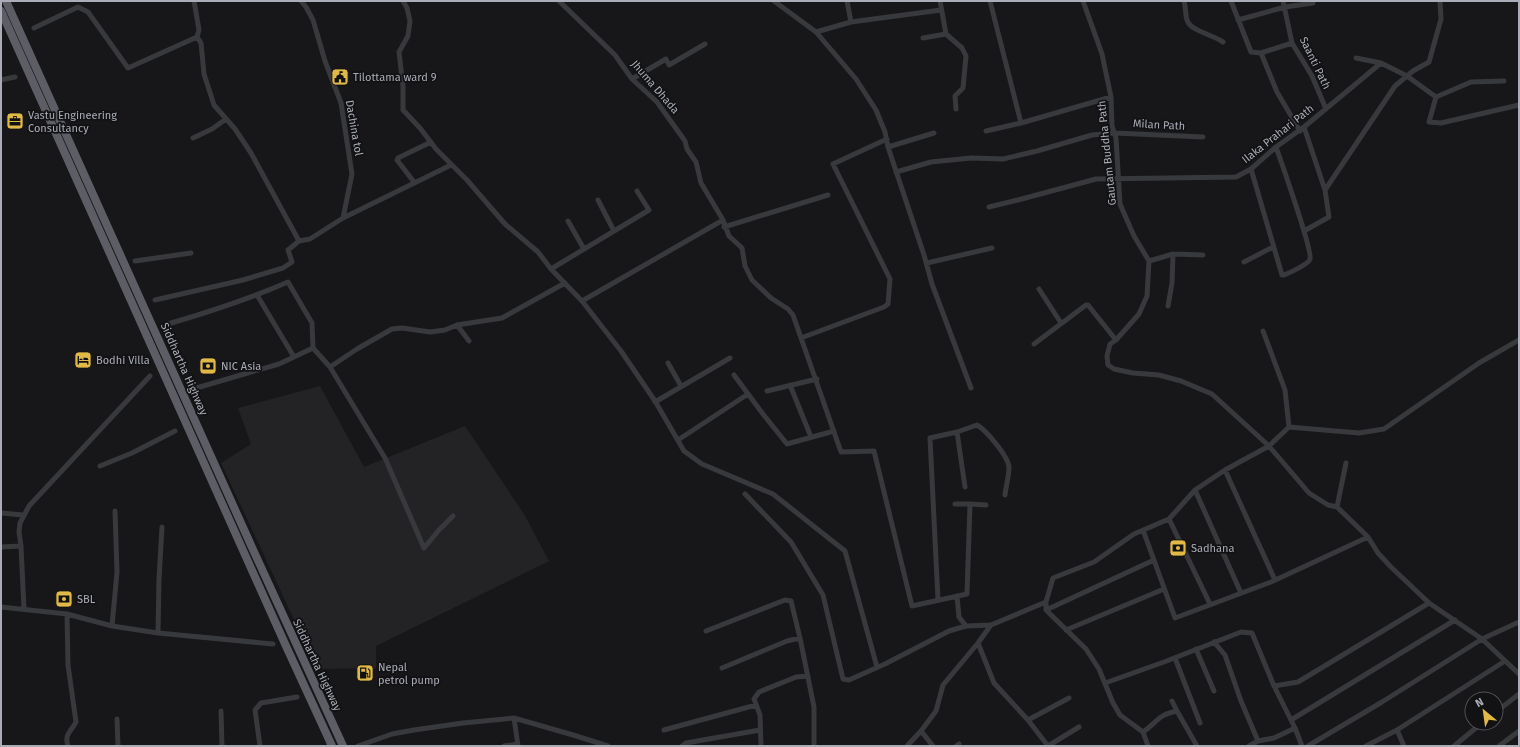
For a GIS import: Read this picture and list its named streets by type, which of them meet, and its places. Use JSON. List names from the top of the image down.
{
  "streets": {
    "highway": ["Siddhartha Highway"],
    "street": [
      "Saanti Path",
      "Jhuma Dhada",
      "Milan Path",
      "Dachina tol",
      "Ilaka Prahari Path",
      "Gautam Buddha Path"
    ]
  },
  "crossings": [
    ["Saanti Path", "Ilaka Prahari Path"],
    ["Milan Path", "Gautam Buddha Path"],
    ["Ilaka Prahari Path", "Gautam Buddha Path"]
  ],
  "places": {
    "public building": ["Tilottama ward 9"],
    "office": ["Vastu Engineering Consultancy"],
    "hotel": ["Bodhi Villa"],
    "bank": ["NIC Asia", "Sadhana", "SBL"],
    "fuel station": ["Nepal petrol pump"]
  },
  "north": "top left"
}
